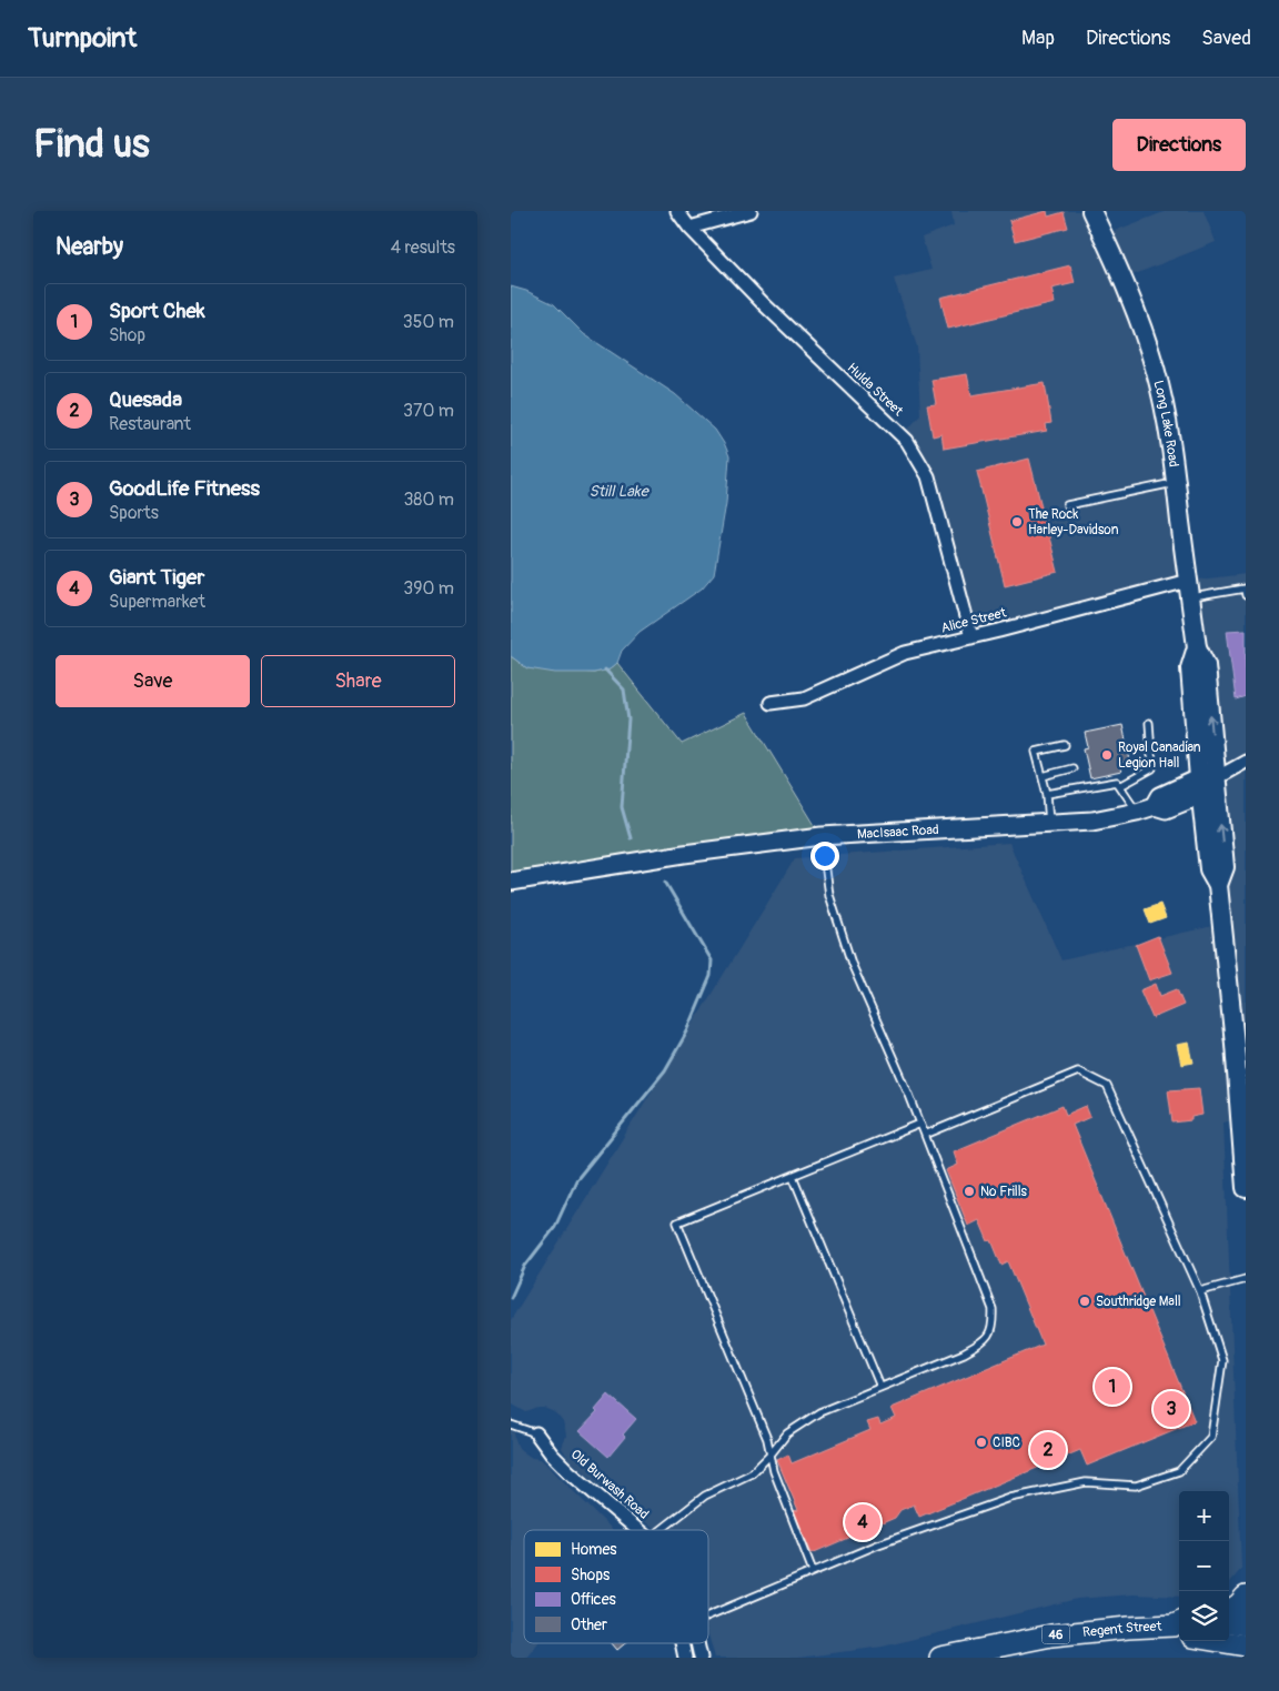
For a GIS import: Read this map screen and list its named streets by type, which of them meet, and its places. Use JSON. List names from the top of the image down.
{
  "streets": {
    "main road": ["Long Lake Road", "Regent Street", "46"],
    "street": [
      "Hulda Street",
      "Alice Street",
      "MacIsaac Road",
      "Old Burwash Road"
    ]
  },
  "crossings": [
    ["Hulda Street", "Alice Street"],
    ["Long Lake Road", "Alice Street"],
    ["Long Lake Road", "MacIsaac Road"]
  ],
  "water": ["Still Lake"],
  "places": [
    "The Rock Harley-Davidson",
    "Royal Canadian Legion Hall",
    "No Frills",
    "Southridge Mall",
    "CIBC"
  ],
  "legend": [
    "Homes",
    "Shops",
    "Offices",
    "Other"
  ],
  "page": {
    "header": "Turnpoint",
    "nav": ["Map", "Directions", "Saved"],
    "buttons": [
      "Directions",
      ["Save", "Share"]
    ],
    "title": "Find us",
    "heading": ["Nearby", "4 results"],
    "list": [
      {
        "mark": "1",
        "name": "Sport Chek",
        "note": "Shop",
        "value": "350 m"
      },
      {
        "mark": "2",
        "name": "Quesada",
        "note": "Restaurant",
        "value": "370 m"
      },
      {
        "mark": "3",
        "name": "GoodLife Fitness",
        "note": "Sports",
        "value": "380 m"
      },
      {
        "mark": "4",
        "name": "Giant Tiger",
        "note": "Supermarket",
        "value": "390 m"
      }
    ],
    "pins": [
      "1",
      "3",
      "2",
      "4"
    ],
    "map_buttons": ["+", "−"]
  }
}
